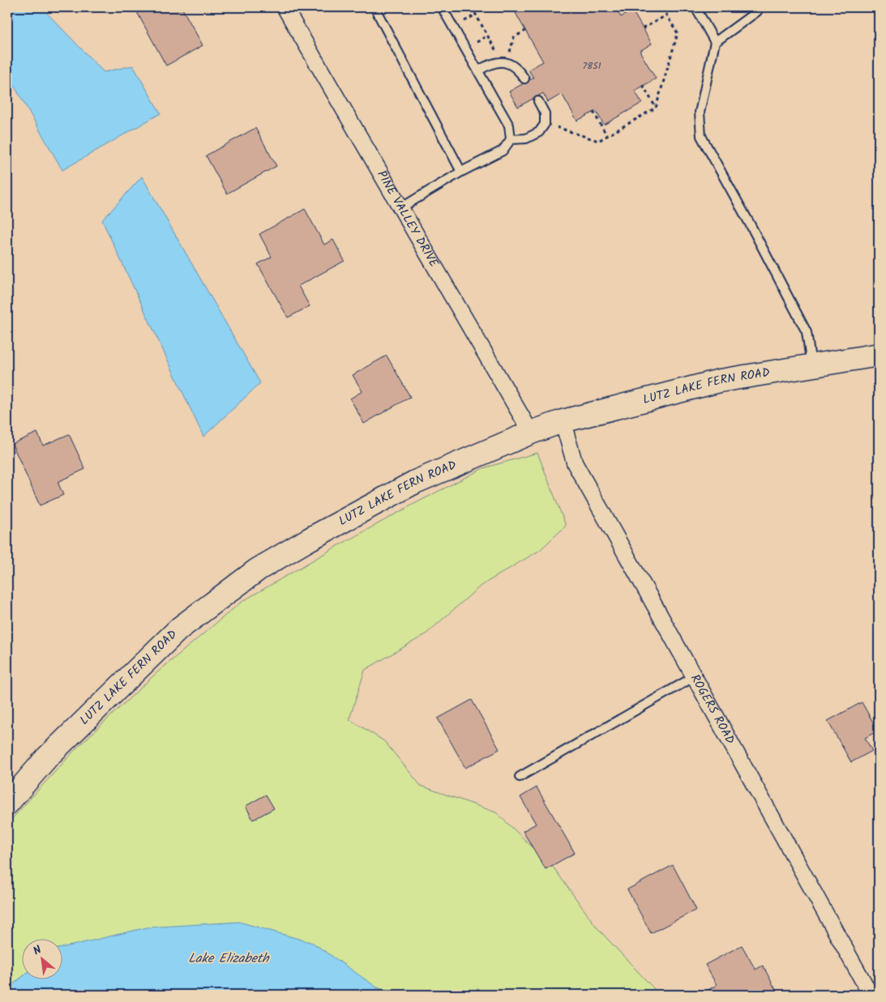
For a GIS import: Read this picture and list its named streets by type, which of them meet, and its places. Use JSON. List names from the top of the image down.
{
  "streets": {
    "main road": ["LUTZ LAKE FERN ROAD"],
    "street": ["PINE VALLEY DRIVE", "ROGERS ROAD"]
  },
  "crossings": [
    ["PINE VALLEY DRIVE", "LUTZ LAKE FERN ROAD"],
    ["LUTZ LAKE FERN ROAD", "ROGERS ROAD"]
  ],
  "water": ["Lake Elizabeth"],
  "house_numbers": ["7851"],
  "north": "top left"
}
